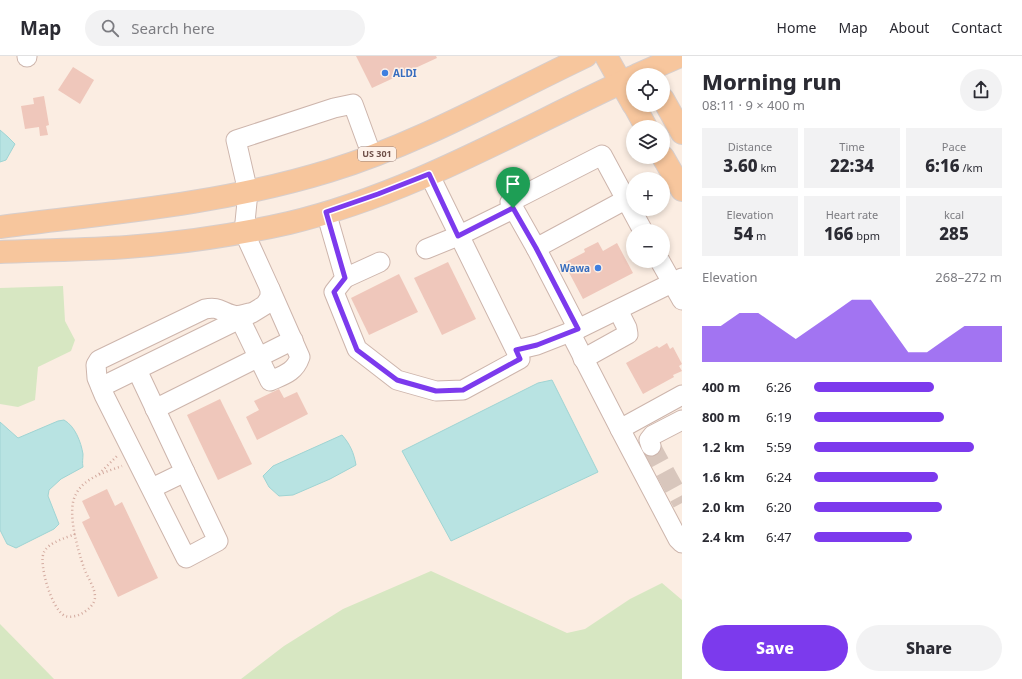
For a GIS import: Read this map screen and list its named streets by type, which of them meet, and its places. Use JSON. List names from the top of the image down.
{
  "streets": {
    "main road": ["US 301"]
  },
  "places": ["ALDI", "Wawa"],
  "page": {
    "header": "Map",
    "search": "Search here",
    "nav": [
      "Home",
      "Map",
      "About",
      "Contact"
    ],
    "heading": ["Morning run", "08:11 · 9 × 400 m"],
    "map_buttons": ["+", "−"],
    "stats": [
      ["Distance", "3.60 km"],
      ["Time", "22:34"],
      ["Pace", "6:16 /km"],
      ["Elevation", "54 m"],
      ["Heart rate", "166 bpm"],
      ["kcal", "285"]
    ],
    "chart": ["Elevation", "268–272 m"],
    "list": [
      {
        "name": "400 m",
        "note": "6:26"
      },
      {
        "name": "800 m",
        "note": "6:19"
      },
      {
        "name": "1.2 km",
        "note": "5:59"
      },
      {
        "name": "1.6 km",
        "note": "6:24"
      },
      {
        "name": "2.0 km",
        "note": "6:20"
      },
      {
        "name": "2.4 km",
        "note": "6:47"
      }
    ],
    "buttons": ["Save", "Share"]
  }
}
